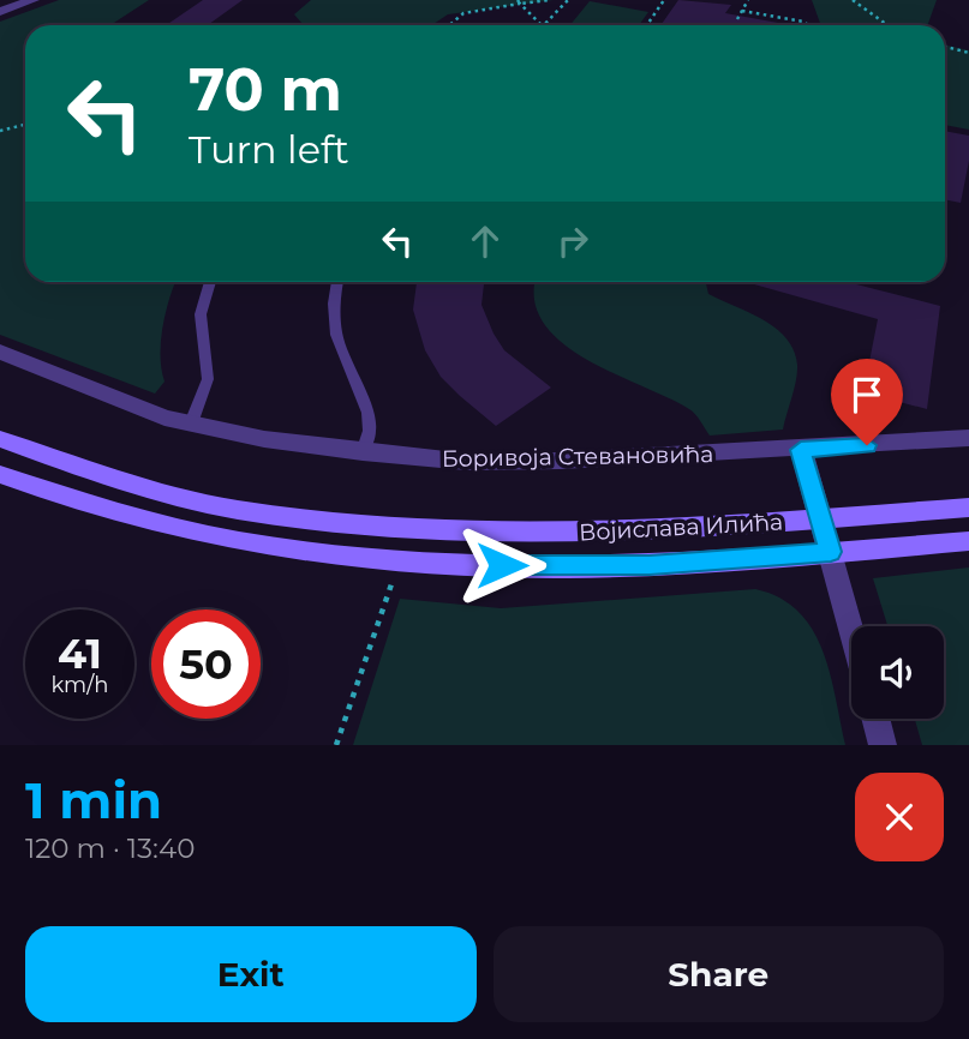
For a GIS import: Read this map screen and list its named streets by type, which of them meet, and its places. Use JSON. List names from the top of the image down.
{
  "streets": {
    "main road": ["Војислава Илића"],
    "street": ["Боривоја Стевановића"]
  },
  "page": {
    "turn": ["70 m", "Turn left"],
    "speed": "41 km/h",
    "limit": "50",
    "heading": ["1 min", "120 m · 13:40"],
    "buttons": ["Exit", "Share"]
  }
}
